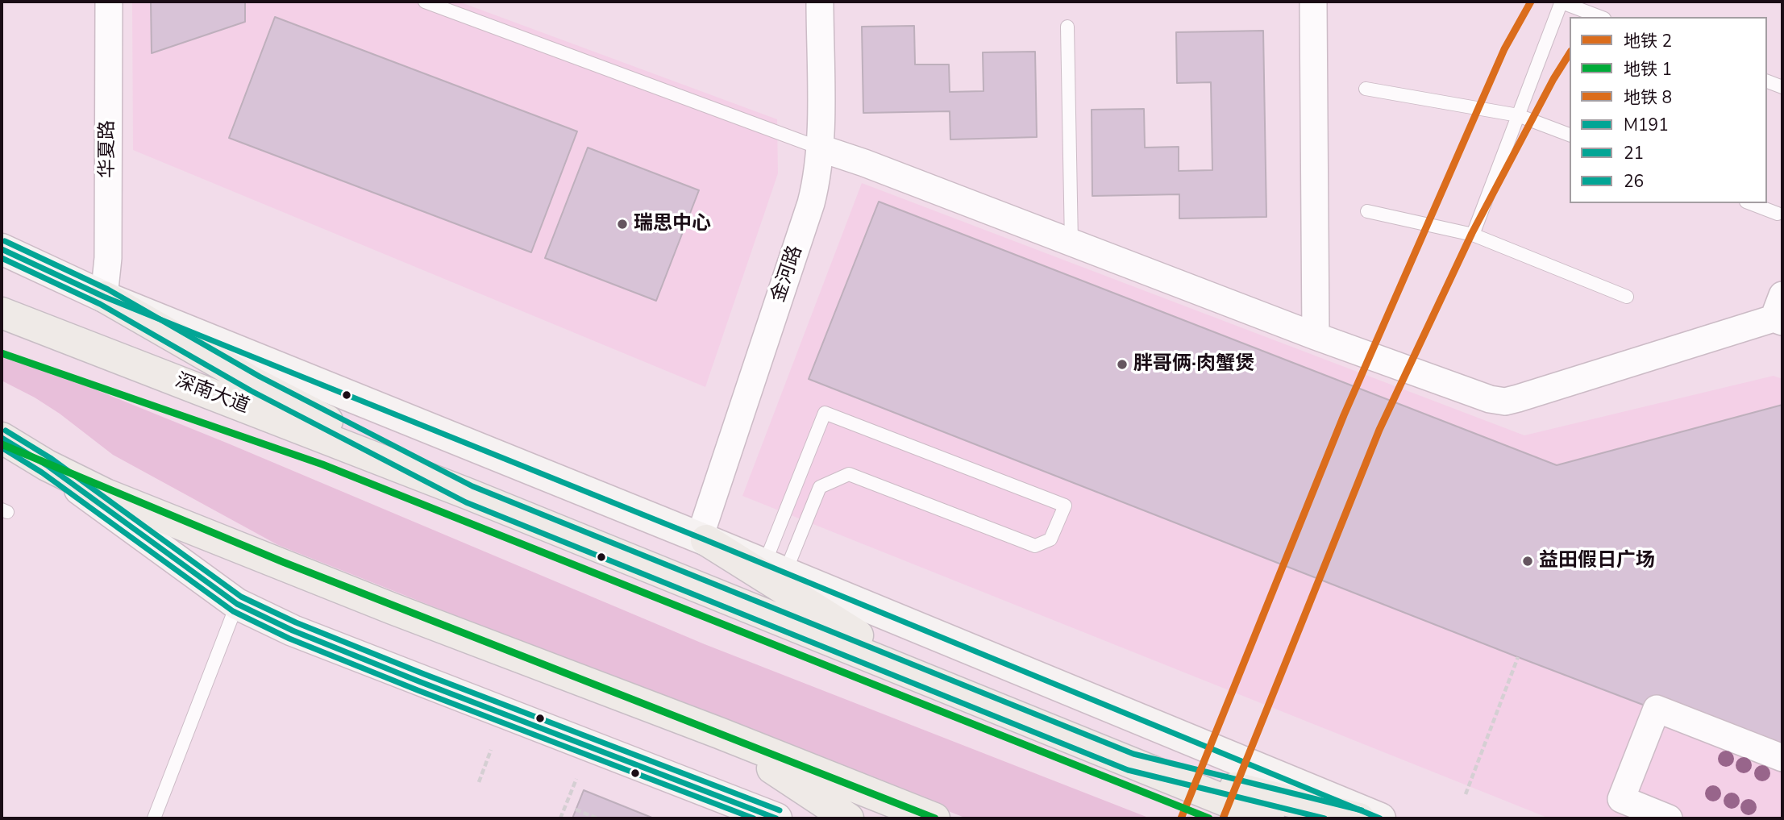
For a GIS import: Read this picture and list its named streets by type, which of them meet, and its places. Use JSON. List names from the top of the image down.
{
  "streets": {
    "main road": ["深南大道"],
    "street": ["华夏路", "金河路"]
  },
  "places": ["瑞思中心", "胖哥俩·肉蟹煲", "益田假日广场"],
  "lines": [
    "metro line 2",
    "metro line 8",
    "transit line 26",
    "transit line M191",
    "transit line 21",
    "metro line 1"
  ],
  "legend": [
    "地铁 2",
    "地铁 1",
    "地铁 8",
    "M191",
    "21",
    "26"
  ]
}
